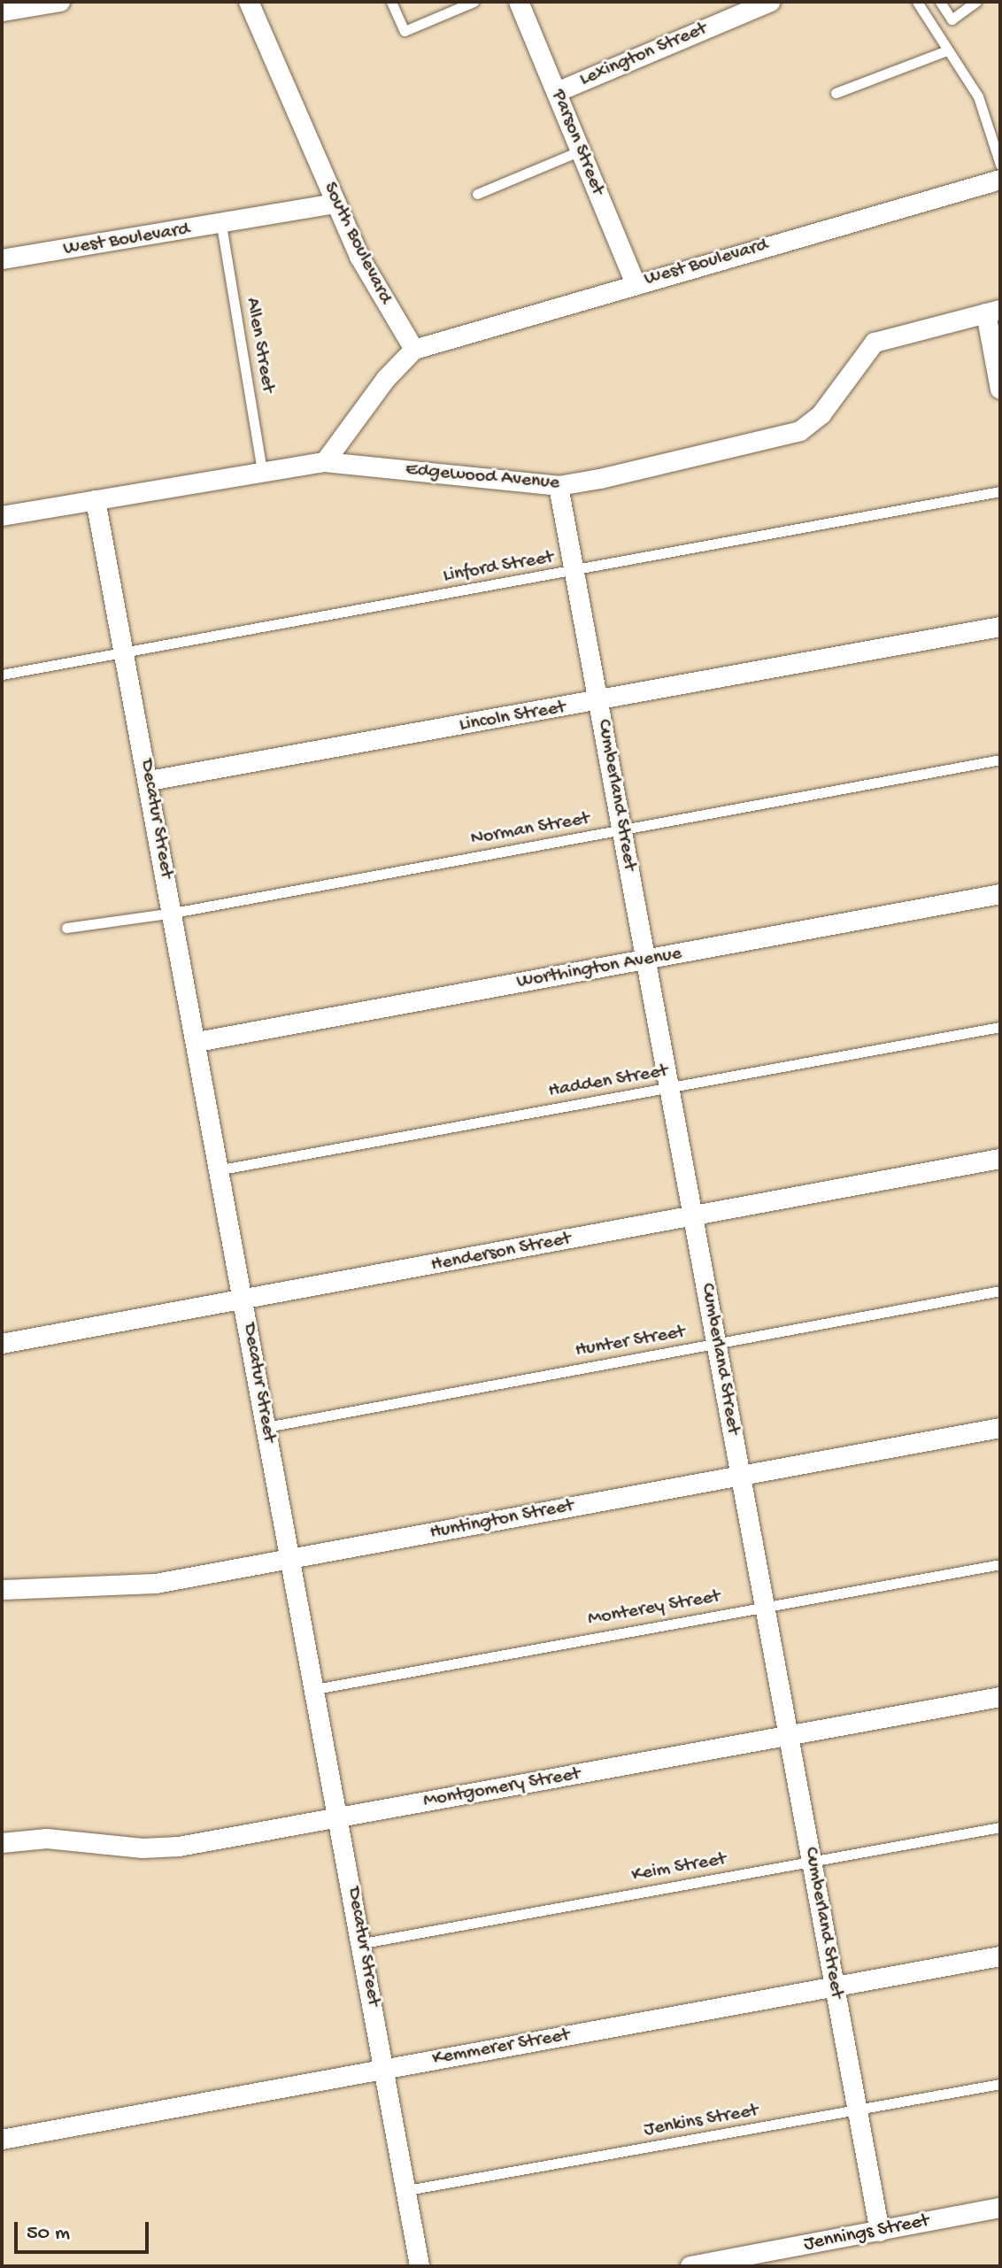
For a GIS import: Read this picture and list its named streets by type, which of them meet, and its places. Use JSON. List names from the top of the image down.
{
  "streets": {
    "street": [
      "Lexington Street",
      "Parson Street",
      "West Boulevard",
      "South Boulevard",
      "Edgewood Avenue",
      "Lincoln Street",
      "Cumberland Street",
      "Decatur Street",
      "Worthington Avenue",
      "Henderson Street",
      "Huntington Street",
      "Montgomery Street",
      "Kemmerer Street",
      "Jennings Street"
    ],
    "lane": [
      "Allen Street",
      "Linford Street",
      "Norman Street",
      "Hadden Street",
      "Hunter Street",
      "Monterey Street",
      "Keim Street",
      "Jenkins Street"
    ]
  },
  "crossings": [
    ["Lexington Street", "Parson Street"],
    ["Parson Street", "West Boulevard"],
    ["West Boulevard", "South Boulevard"],
    ["West Boulevard", "Allen Street"],
    ["Allen Street", "Edgewood Avenue"],
    ["Edgewood Avenue", "Cumberland Street"],
    ["Edgewood Avenue", "Decatur Street"],
    ["Linford Street", "Cumberland Street"],
    ["Linford Street", "Decatur Street"],
    ["Lincoln Street", "Cumberland Street"],
    ["Lincoln Street", "Decatur Street"],
    ["Cumberland Street", "Norman Street"],
    ["Cumberland Street", "Worthington Avenue"],
    ["Cumberland Street", "Hadden Street"],
    ["Cumberland Street", "Henderson Street"],
    ["Cumberland Street", "Hunter Street"],
    ["Cumberland Street", "Huntington Street"],
    ["Cumberland Street", "Monterey Street"],
    ["Cumberland Street", "Montgomery Street"],
    ["Cumberland Street", "Keim Street"],
    ["Cumberland Street", "Kemmerer Street"],
    ["Cumberland Street", "Jenkins Street"],
    ["Cumberland Street", "Jennings Street"],
    ["Decatur Street", "Norman Street"],
    ["Decatur Street", "Worthington Avenue"],
    ["Decatur Street", "Hadden Street"],
    ["Decatur Street", "Henderson Street"],
    ["Decatur Street", "Hunter Street"],
    ["Decatur Street", "Huntington Street"],
    ["Decatur Street", "Monterey Street"],
    ["Decatur Street", "Montgomery Street"],
    ["Decatur Street", "Keim Street"],
    ["Decatur Street", "Kemmerer Street"],
    ["Decatur Street", "Jenkins Street"]
  ],
  "scale_bar": "50 m"
}
